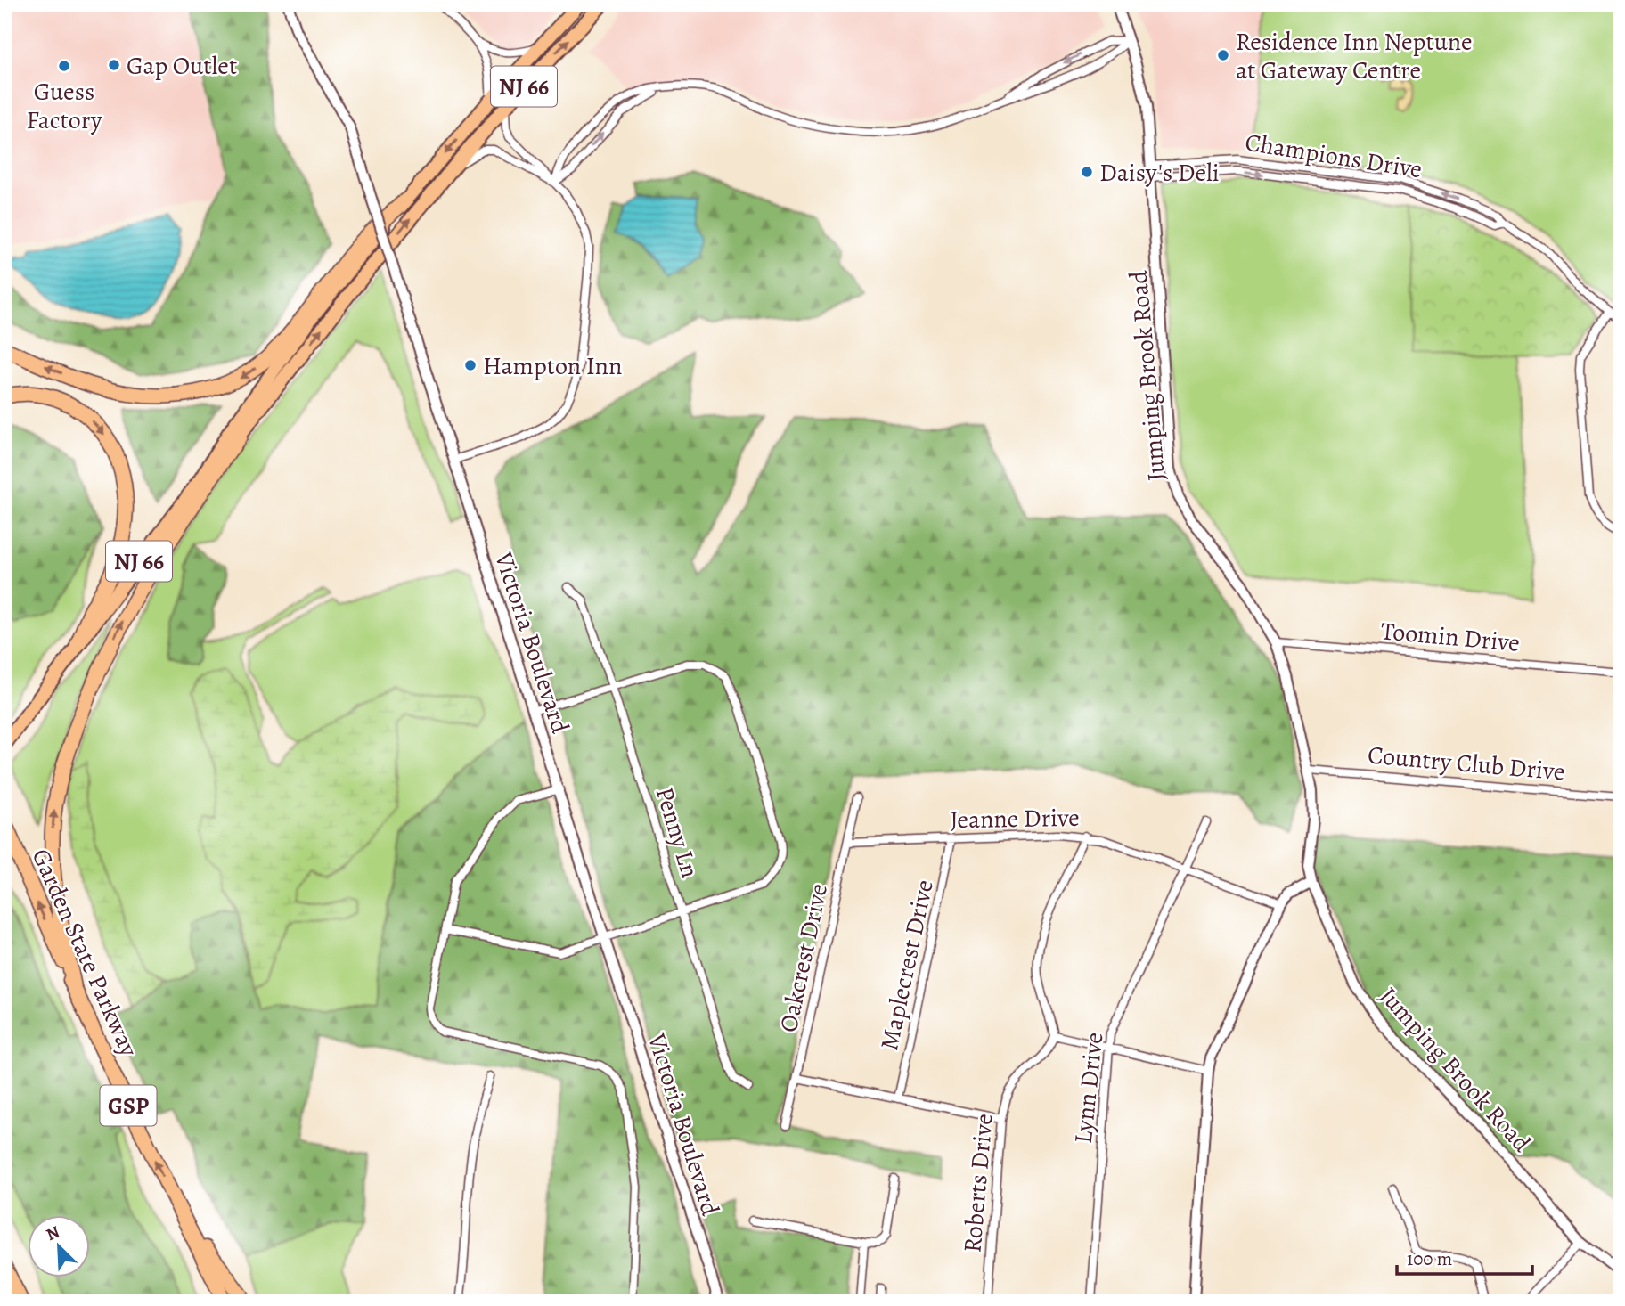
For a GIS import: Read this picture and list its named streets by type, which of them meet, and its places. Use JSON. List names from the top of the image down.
{
  "streets": {
    "highway": ["NJ 66", "Garden State Parkway", "GSP"],
    "street": [
      "Champions Drive",
      "Jumping Brook Road",
      "Toomin Drive",
      "Victoria Boulevard",
      "Country Club Drive",
      "Jeanne Drive",
      "Penny Ln",
      "Oakcrest Drive",
      "Maplecrest Drive",
      "Lynn Drive",
      "Roberts Drive"
    ]
  },
  "crossings": [
    ["Champions Drive", "Jumping Brook Road"],
    ["Jumping Brook Road", "Toomin Drive"],
    ["Jumping Brook Road", "Country Club Drive"],
    ["Jeanne Drive", "Oakcrest Drive"],
    ["Jeanne Drive", "Maplecrest Drive"],
    ["Jeanne Drive", "Lynn Drive"]
  ],
  "one_way": ["Garden State Parkway"],
  "places": [
    "Residence Inn Neptune at Gateway Centre",
    "Gap Outlet",
    "Guess Factory",
    "Daisy's Deli",
    "Hampton Inn"
  ],
  "scale_bar": "100 m",
  "north": "top left"
}
